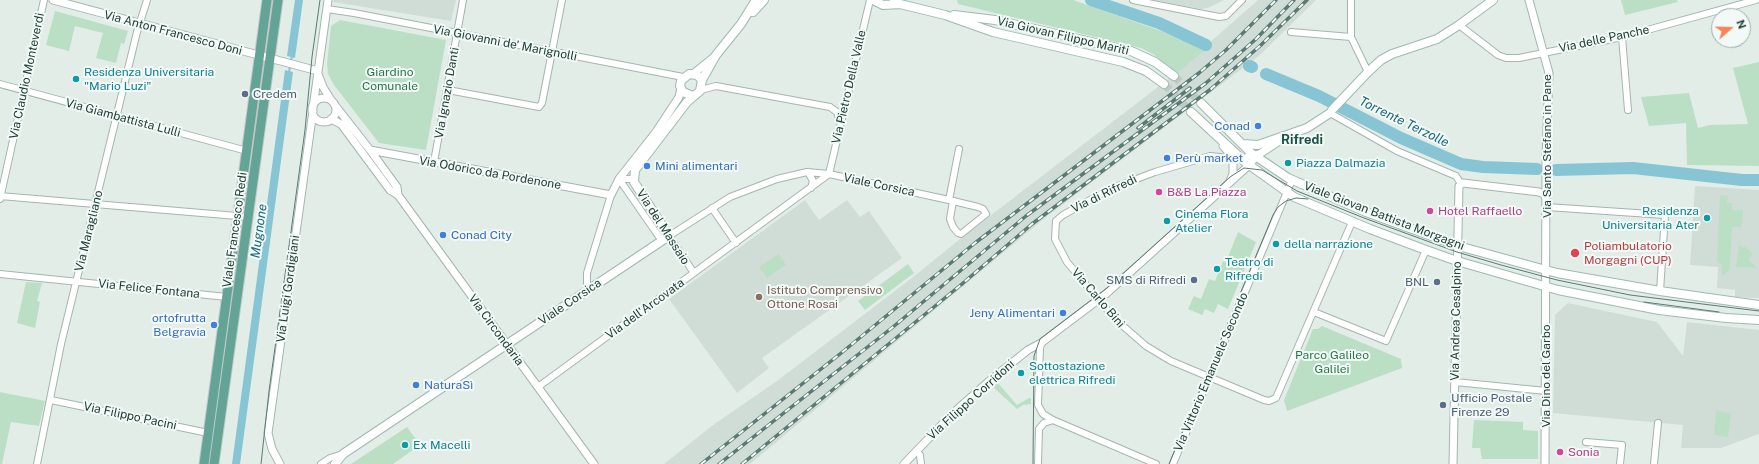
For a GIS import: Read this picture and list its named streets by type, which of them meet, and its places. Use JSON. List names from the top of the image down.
{
  "streets": {
    "main road": [
      "Via Giovan Filippo Mariti",
      "Viale Corsica",
      "Viale Giovan Battista Morgagni",
      "Via del Massaio",
      "Viale Francesco Redi"
    ],
    "street": [
      "Via Anton Francesco Doni",
      "Via delle Panche",
      "Via Giovanni de' Marignolli",
      "Via Claudio Monteverdi",
      "Via Pietro Della Valle",
      "Via Ignazio Danti",
      "Via Giambattista Lulli",
      "Via Santo Stefano in Pane",
      "Via Odorico da Pordenone",
      "Via di Rifredi",
      "Via Maragliano",
      "Via Felice Fontana",
      "Via Luigi Gordigiani",
      "Via Carlo Bini",
      "Via dell'Arcovata",
      "Via Andrea Cesalpino",
      "Via Circondaria",
      "Via Vittorio Emanuele Secondo",
      "Via Dino del Garbo",
      "Via Filippo Corridoni",
      "Via Filippo Pacini"
    ]
  },
  "crossings": [
    ["Via Anton Francesco Doni", "Viale Francesco Redi"],
    ["Via Anton Francesco Doni", "Via Maragliano"],
    ["Via Anton Francesco Doni", "Via Luigi Gordigiani"],
    ["Via Anton Francesco Doni", "Via Circondaria"],
    ["Via delle Panche", "Via Santo Stefano in Pane"],
    ["Via Giovanni de' Marignolli", "Via Ignazio Danti"],
    ["Via Giovanni de' Marignolli", "Via Luigi Gordigiani"],
    ["Via Claudio Monteverdi", "Via Giambattista Lulli"],
    ["Via Pietro Della Valle", "Viale Corsica"],
    ["Via Pietro Della Valle", "Via dell'Arcovata"],
    ["Via Ignazio Danti", "Via Odorico da Pordenone"],
    ["Via Giambattista Lulli", "Viale Francesco Redi"],
    ["Via Giambattista Lulli", "Via Maragliano"],
    ["Via Santo Stefano in Pane", "Viale Giovan Battista Morgagni"],
    ["Via Odorico da Pordenone", "Via Circondaria"],
    ["Viale Corsica", "Via del Massaio"],
    ["Viale Corsica", "Via dell'Arcovata"],
    ["Viale Corsica", "Via Circondaria"],
    ["Via di Rifredi", "Via Carlo Bini"],
    ["Viale Giovan Battista Morgagni", "Via Andrea Cesalpino"],
    ["Viale Giovan Battista Morgagni", "Via Vittorio Emanuele Secondo"],
    ["Viale Giovan Battista Morgagni", "Via Dino del Garbo"],
    ["Via del Massaio", "Via dell'Arcovata"],
    ["Viale Francesco Redi", "Via Felice Fontana"],
    ["Viale Francesco Redi", "Via Filippo Pacini"],
    ["Via Maragliano", "Via Felice Fontana"],
    ["Via Maragliano", "Via Filippo Pacini"],
    ["Via Luigi Gordigiani", "Via Circondaria"],
    ["Via Carlo Bini", "Via Vittorio Emanuele Secondo"],
    ["Via Carlo Bini", "Via Filippo Corridoni"],
    ["Via dell'Arcovata", "Via Circondaria"]
  ],
  "districts": ["Rifredi"],
  "water": ["Torrente Terzolle", "Mugnone"],
  "parks": ["Giardino Comunale", "Parco Galileo Galilei"],
  "places": [
    "Residenza Universitaria \"Mario Luzi\"",
    "Credem",
    "Conad",
    "Perù market",
    "Piazza Dalmazia",
    "Mini alimentari",
    "B&B La Piazza",
    "Hotel Raffaello",
    "Residenza Universitaria Ater",
    "Cinema Flora Atelier",
    "Conad City",
    "della narrazione",
    "Poliambulatorio Morgagni (CUP)",
    "Teatro di Rifredi",
    "SMS di Rifredi",
    "BNL",
    "Istituto Comprensivo Ottone Rosai",
    "Jeny Alimentari",
    "ortofrutta Belgravia",
    "Sottostazione elettrica Rifredi",
    "NaturaSì",
    "Ufficio Postale Firenze 29",
    "Ex Macelli",
    "Sonia"
  ],
  "north": "right"
}
